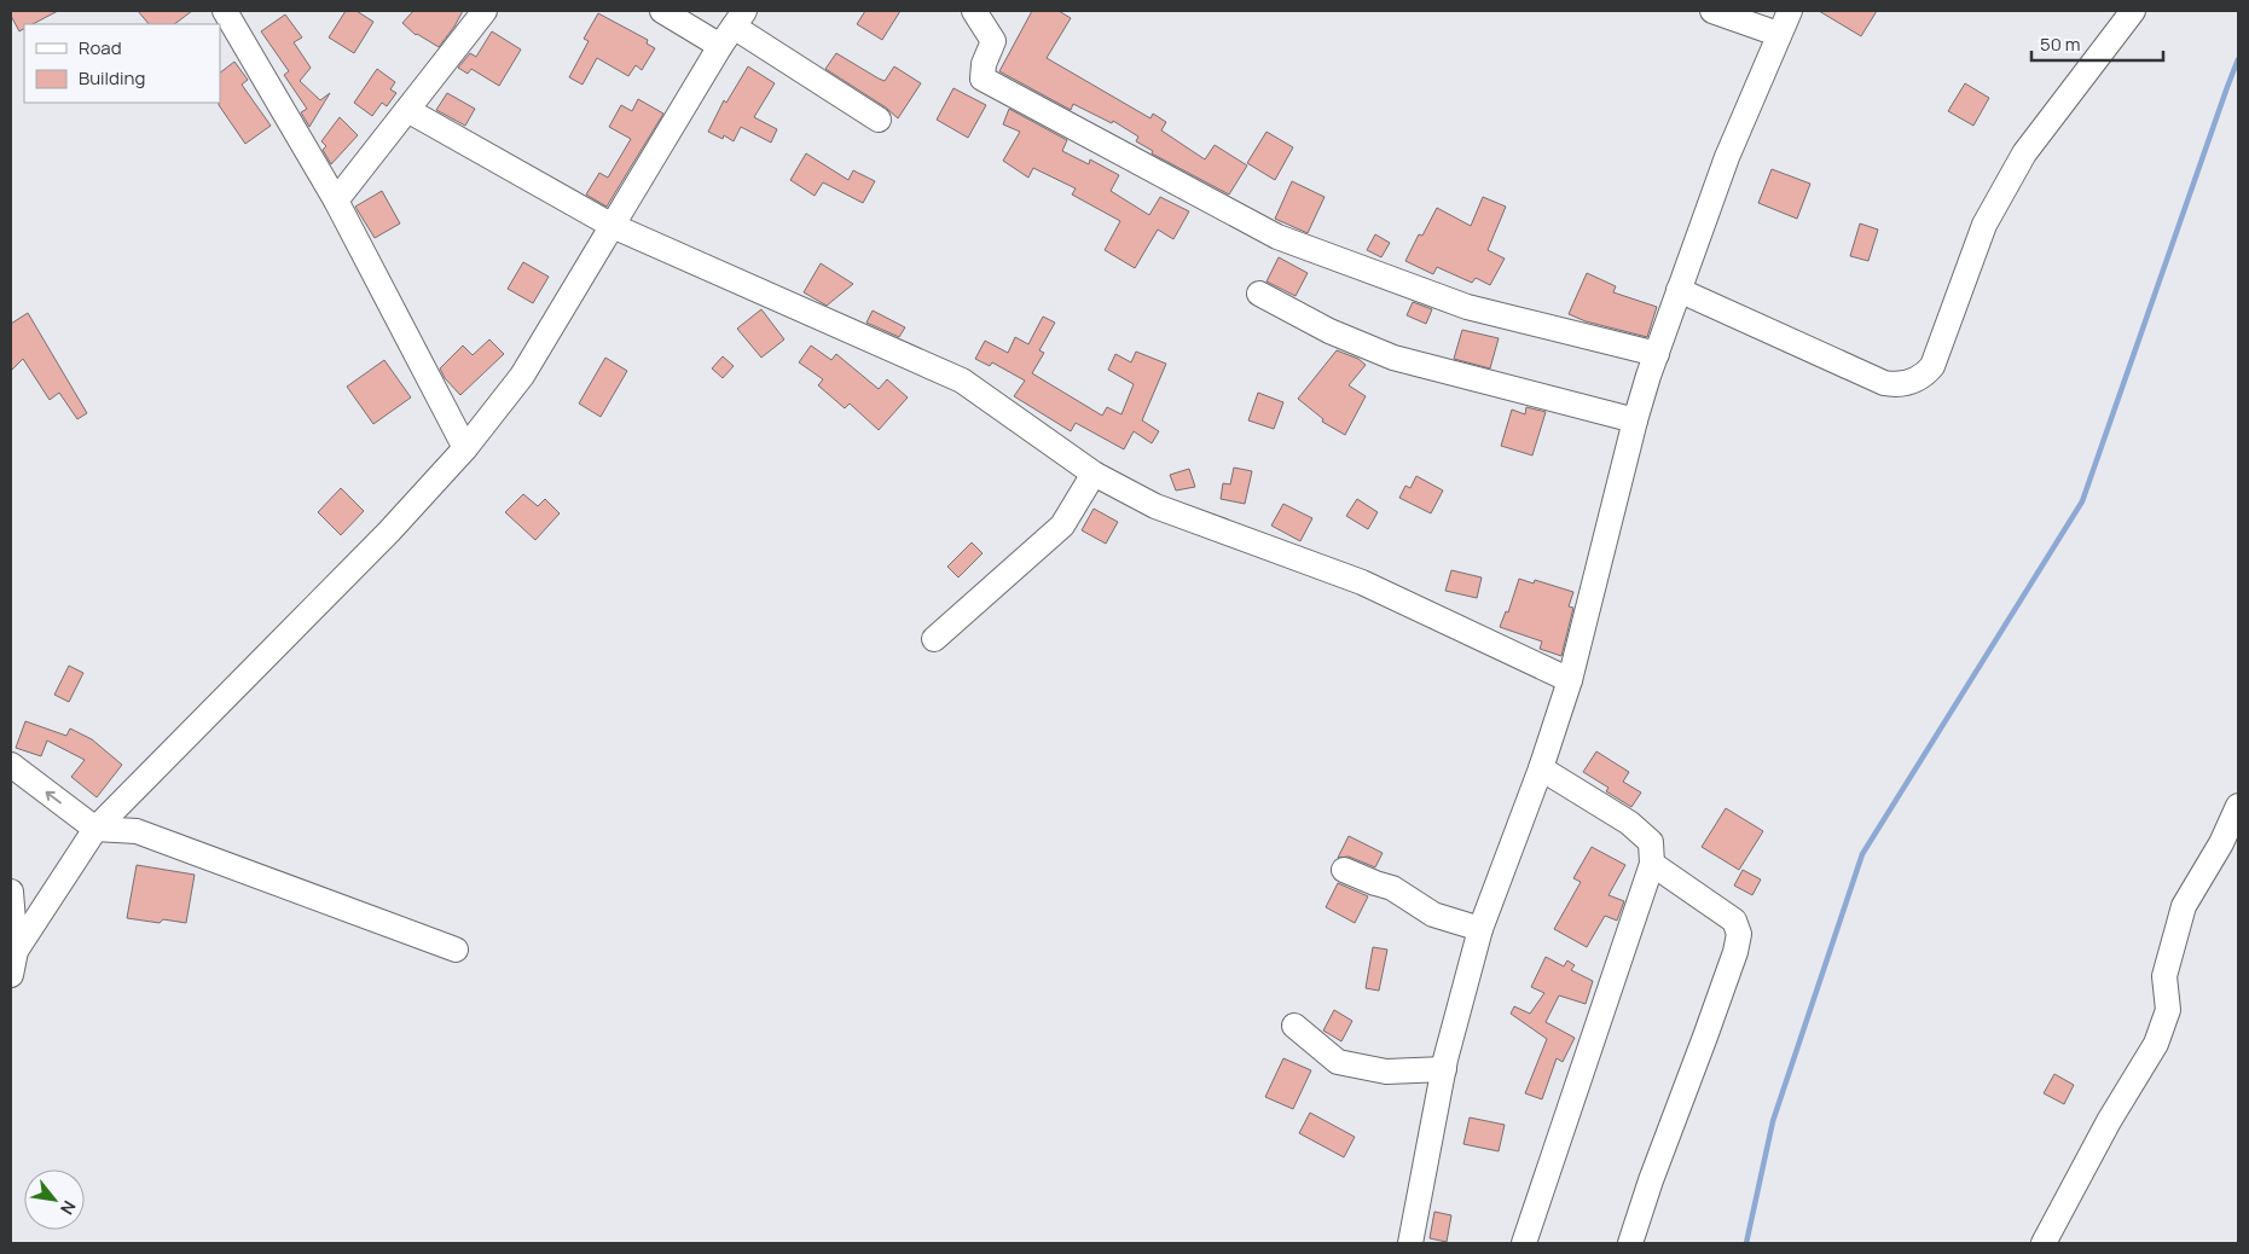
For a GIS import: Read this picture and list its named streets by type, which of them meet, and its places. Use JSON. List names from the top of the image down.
{
  "legend": ["Road", "Building"],
  "scale_bar": "50 m",
  "north": "bottom right"
}
